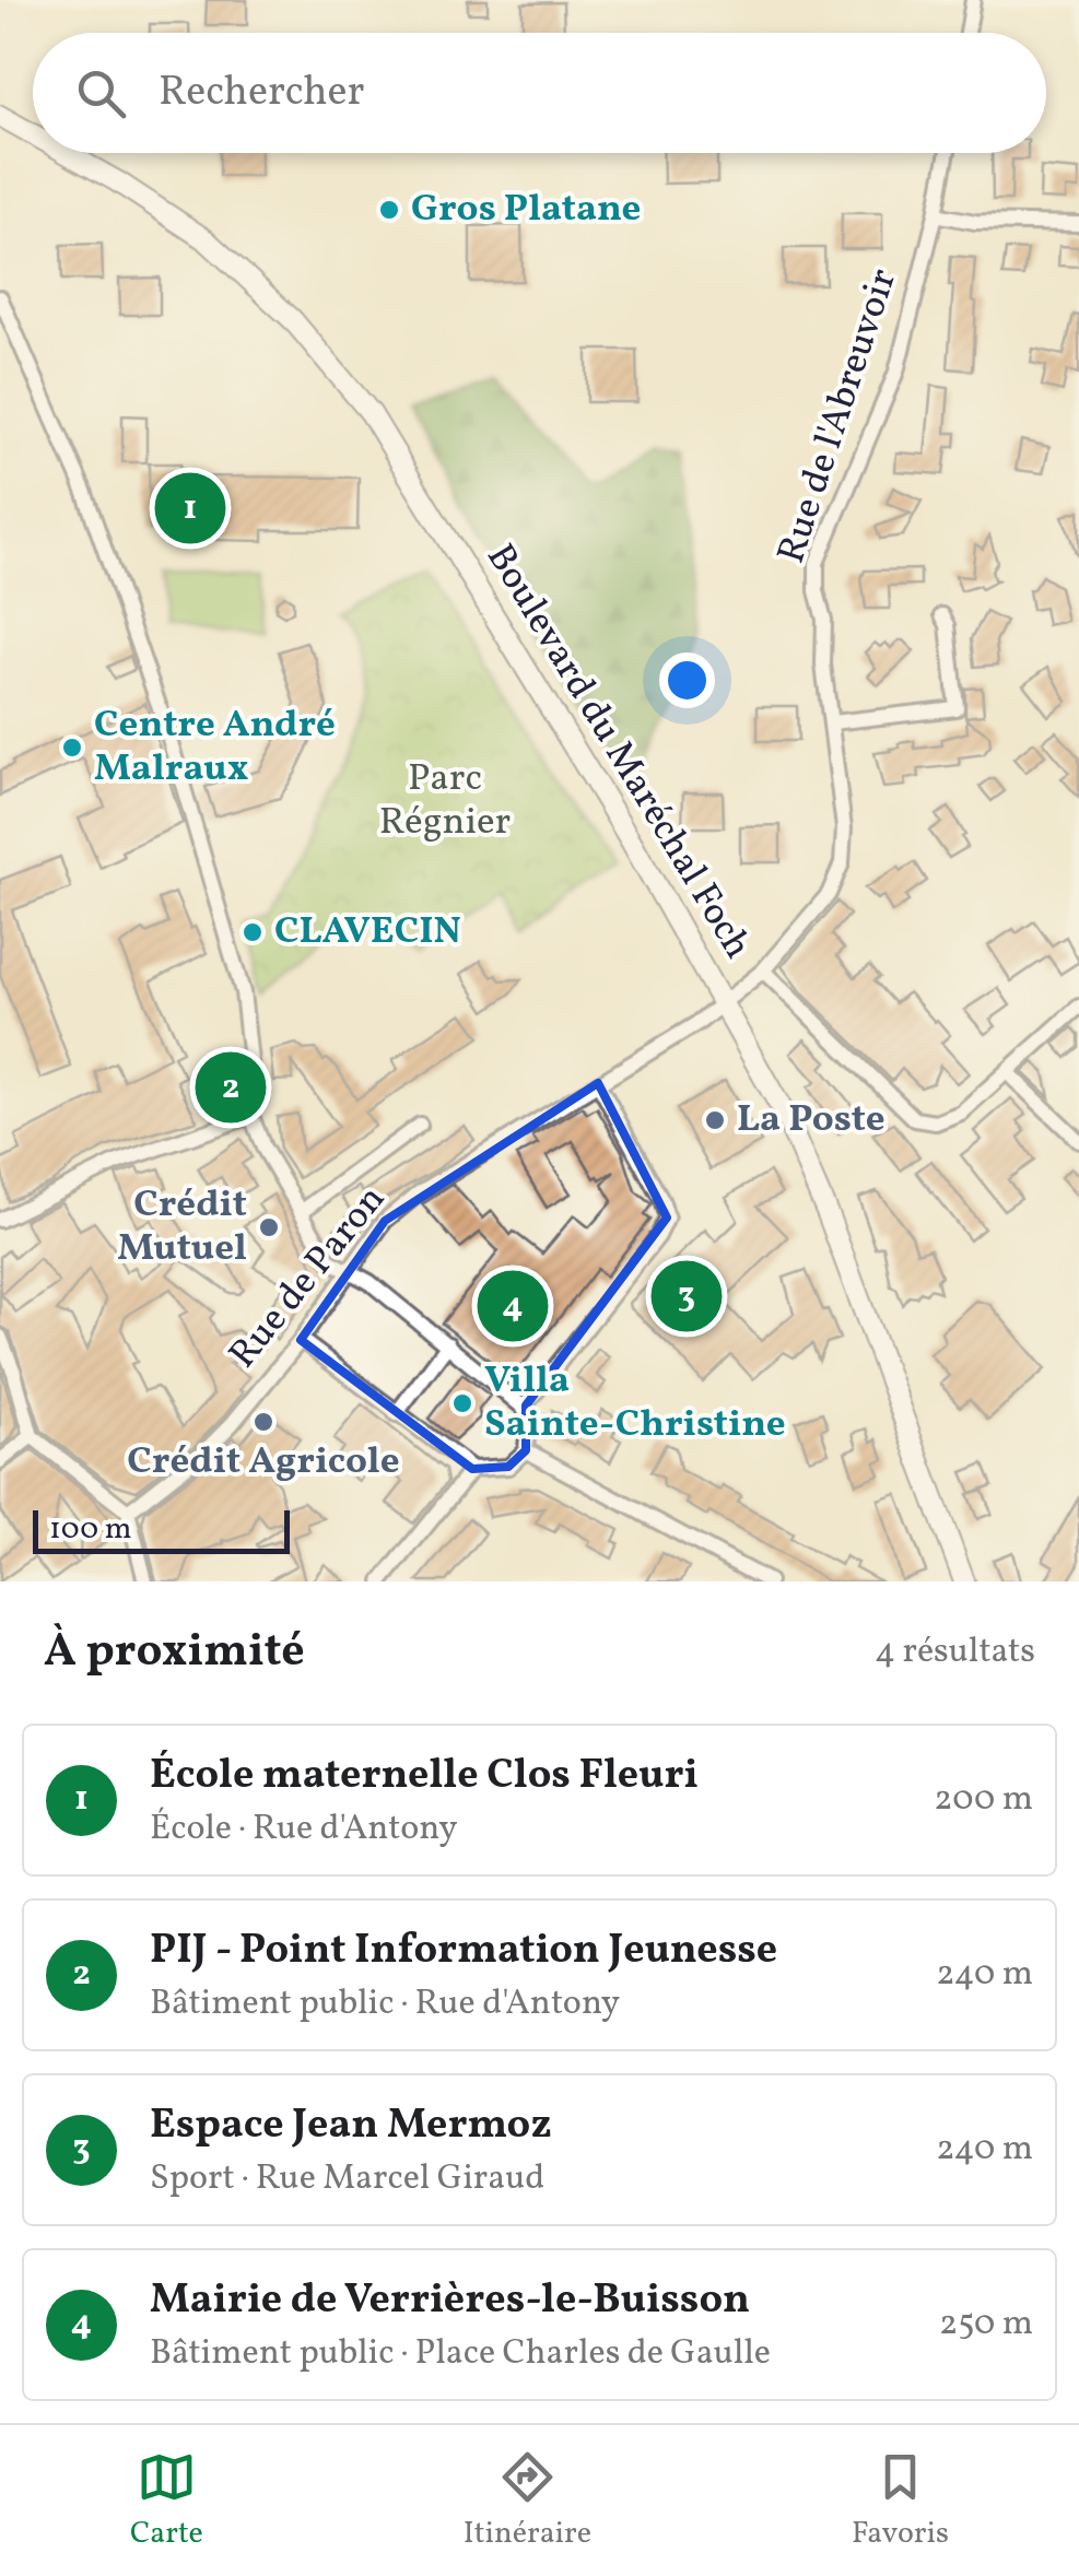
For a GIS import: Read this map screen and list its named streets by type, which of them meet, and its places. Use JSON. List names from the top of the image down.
{
  "streets": {
    "street": ["Rue de l'Abreuvoir", "Boulevard du Maréchal Foch", "Rue de Paron"]
  },
  "crossings": [
    ["Rue de l'Abreuvoir", "Boulevard du Maréchal Foch"],
    ["Rue de l'Abreuvoir", "Rue de Paron"],
    ["Boulevard du Maréchal Foch", "Rue de Paron"]
  ],
  "parks": ["Parc Régnier"],
  "places": [
    "Gros Platane",
    "Centre André Malraux",
    "CLAVECIN",
    "La Poste",
    "Crédit Mutuel",
    "Villa Sainte-Christine",
    "Crédit Agricole"
  ],
  "scale_bar": "100 m",
  "page": {
    "search": "Rechercher",
    "pins": [
      "1",
      "2",
      "3",
      "4"
    ],
    "scale": "100 m",
    "heading": ["À proximité", "4 résultats"],
    "list": [
      {
        "mark": "1",
        "name": "École maternelle Clos Fleuri",
        "note": "École · Rue d'Antony",
        "value": "200 m"
      },
      {
        "mark": "2",
        "name": "PIJ - Point Information Jeunesse",
        "note": "Bâtiment public · Rue d'Antony",
        "value": "240 m"
      },
      {
        "mark": "3",
        "name": "Espace Jean Mermoz",
        "note": "Sport · Rue Marcel Giraud",
        "value": "240 m"
      },
      {
        "mark": "4",
        "name": "Mairie de Verrières-le-Buisson",
        "note": "Bâtiment public · Place Charles de Gaulle",
        "value": "250 m"
      }
    ],
    "nav": ["Carte", "Itinéraire", "Favoris"]
  }
}
